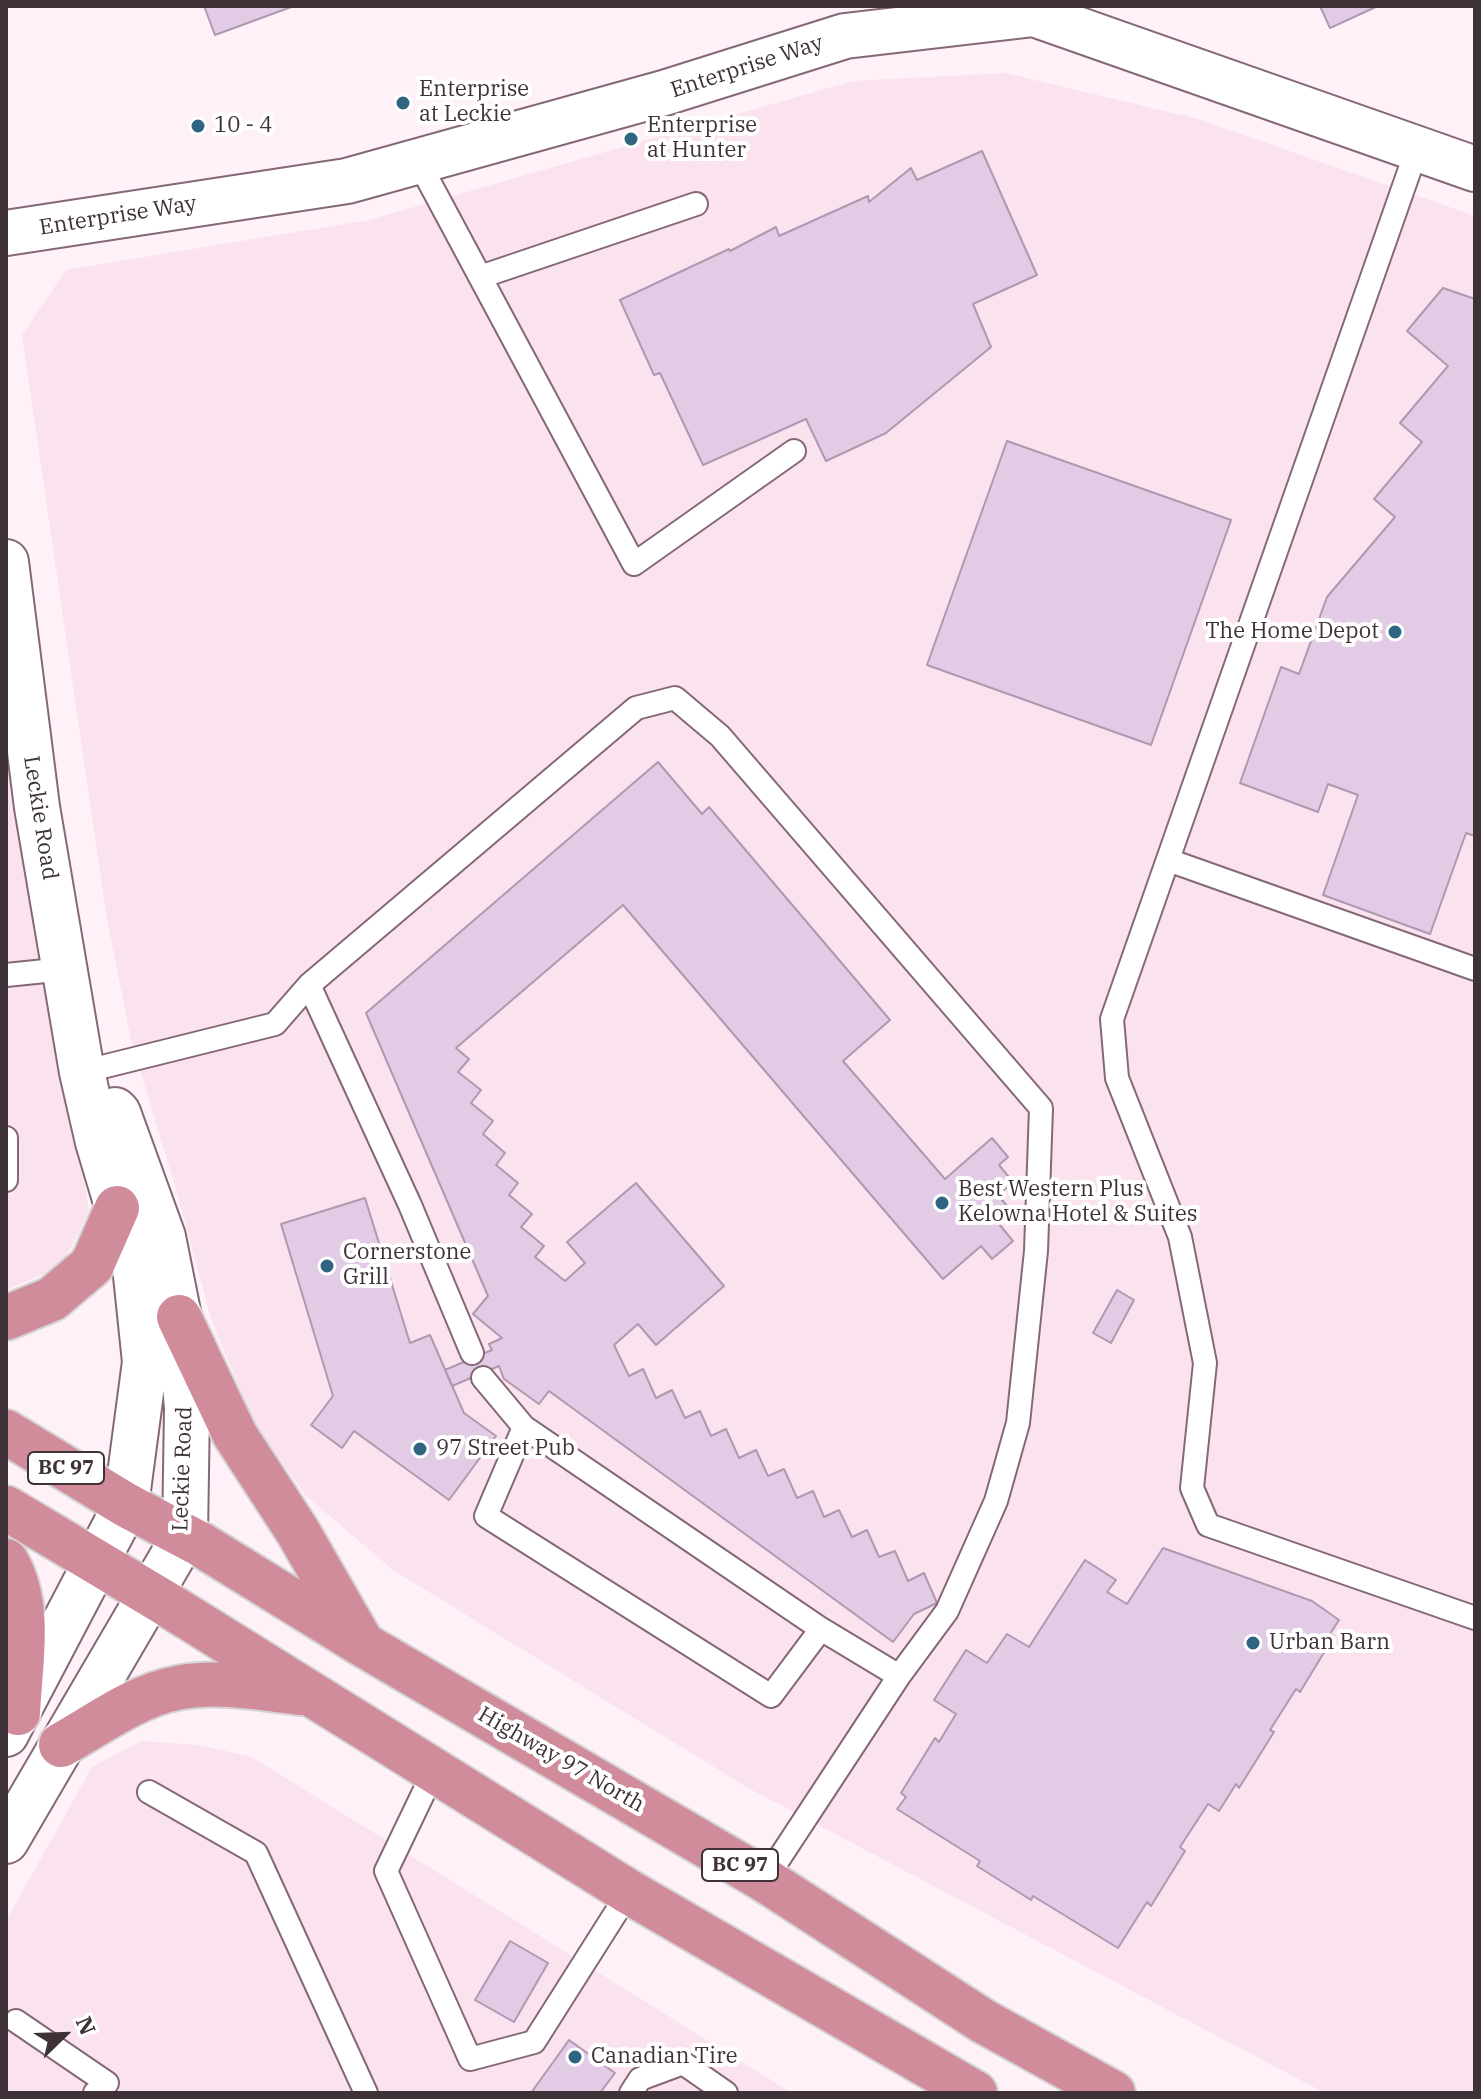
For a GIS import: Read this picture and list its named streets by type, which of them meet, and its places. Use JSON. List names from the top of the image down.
{
  "streets": {
    "highway": ["BC 97", "Highway 97 North"],
    "main road": ["Enterprise Way", "Leckie Road"]
  },
  "crossings": [
    ["Leckie Road", "BC 97"],
    ["Leckie Road", "Highway 97 North"]
  ],
  "places": [
    "Enterprise at Leckie",
    "10 - 4",
    "Enterprise at Hunter",
    "The Home Depot",
    "Best Western Plus Kelowna Hotel & Suites",
    "Cornerstone Grill",
    "97 Street Pub",
    "Urban Barn",
    "Canadian Tire"
  ],
  "north": "top right"
}
